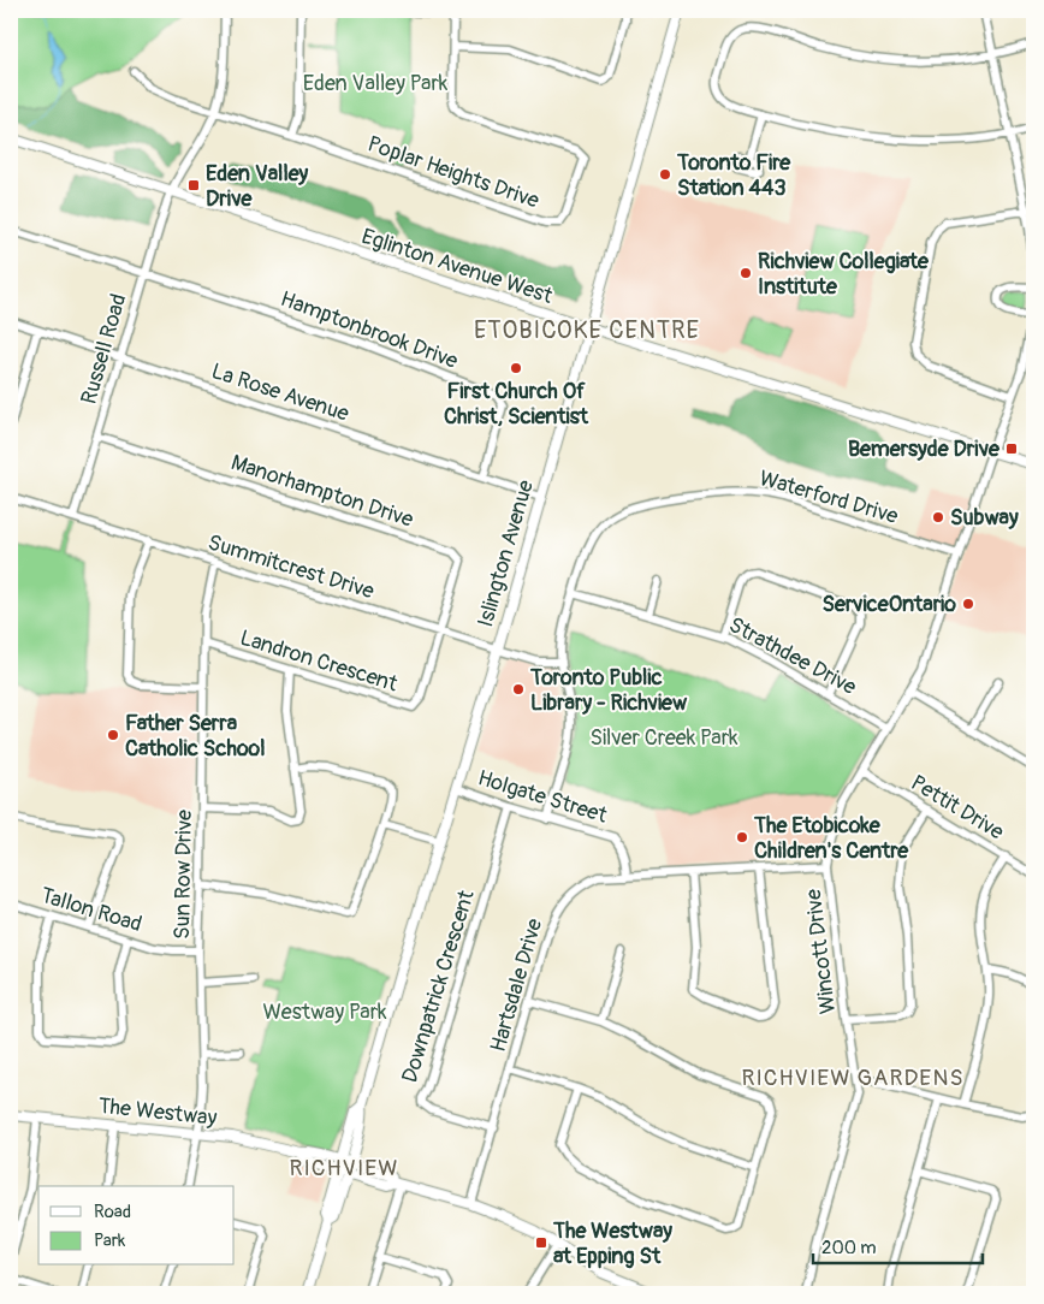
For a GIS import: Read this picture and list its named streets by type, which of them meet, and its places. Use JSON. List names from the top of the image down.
{
  "streets": {
    "main road": ["Eglinton Avenue West", "Islington Avenue", "The Westway"],
    "street": [
      "Poplar Heights Drive",
      "Hamptonbrook Drive",
      "Russell Road",
      "La Rose Avenue",
      "Manorhampton Drive",
      "Waterford Drive",
      "Summitcrest Drive",
      "Strathdee Drive",
      "Landron Crescent",
      "Holgate Street",
      "Pettit Drive",
      "Sun Row Drive",
      "Tallon Road",
      "Wincott Drive",
      "Hartsdale Drive",
      "Downpatrick Crescent"
    ]
  },
  "crossings": [
    ["Eglinton Avenue West", "Russell Road"],
    ["Eglinton Avenue West", "Islington Avenue"],
    ["Eglinton Avenue West", "Wincott Drive"],
    ["Hamptonbrook Drive", "Russell Road"],
    ["Hamptonbrook Drive", "La Rose Avenue"],
    ["Russell Road", "La Rose Avenue"],
    ["Russell Road", "Manorhampton Drive"],
    ["Russell Road", "Summitcrest Drive"],
    ["La Rose Avenue", "Islington Avenue"],
    ["Manorhampton Drive", "Summitcrest Drive"],
    ["Manorhampton Drive", "Landron Crescent"],
    ["Waterford Drive", "Summitcrest Drive"],
    ["Waterford Drive", "Strathdee Drive"],
    ["Waterford Drive", "Holgate Street"],
    ["Waterford Drive", "Wincott Drive"],
    ["Islington Avenue", "Summitcrest Drive"],
    ["Islington Avenue", "Holgate Street"],
    ["Islington Avenue", "The Westway"],
    ["Summitcrest Drive", "Landron Crescent"],
    ["Summitcrest Drive", "Sun Row Drive"],
    ["Strathdee Drive", "Wincott Drive"],
    ["Landron Crescent", "Sun Row Drive"],
    ["Holgate Street", "Hartsdale Drive"],
    ["Holgate Street", "Downpatrick Crescent"],
    ["Pettit Drive", "Wincott Drive"],
    ["Sun Row Drive", "Tallon Road"],
    ["Sun Row Drive", "The Westway"],
    ["Wincott Drive", "Hartsdale Drive"],
    ["Hartsdale Drive", "Downpatrick Crescent"],
    ["Hartsdale Drive", "The Westway"]
  ],
  "districts": ["ETOBICOKE CENTRE", "RICHVIEW GARDENS", "RICHVIEW"],
  "parks": ["Eden Valley Park", "Silver Creek Park", "Westway Park"],
  "places": {
    "other": [
      "Toronto Fire Station 443",
      "Richview Collegiate Institute",
      "First Church Of Christ, Scientist",
      "Subway",
      "ServiceOntario",
      "Toronto Public Library - Richview",
      "Father Serra Catholic School",
      "The Etobicoke Children's Centre"
    ],
    "transit": ["Eden Valley Drive", "Bemersyde Drive", "The Westway at Epping St"]
  },
  "legend": ["Road", "Park"],
  "scale_bar": "200 m"
}
